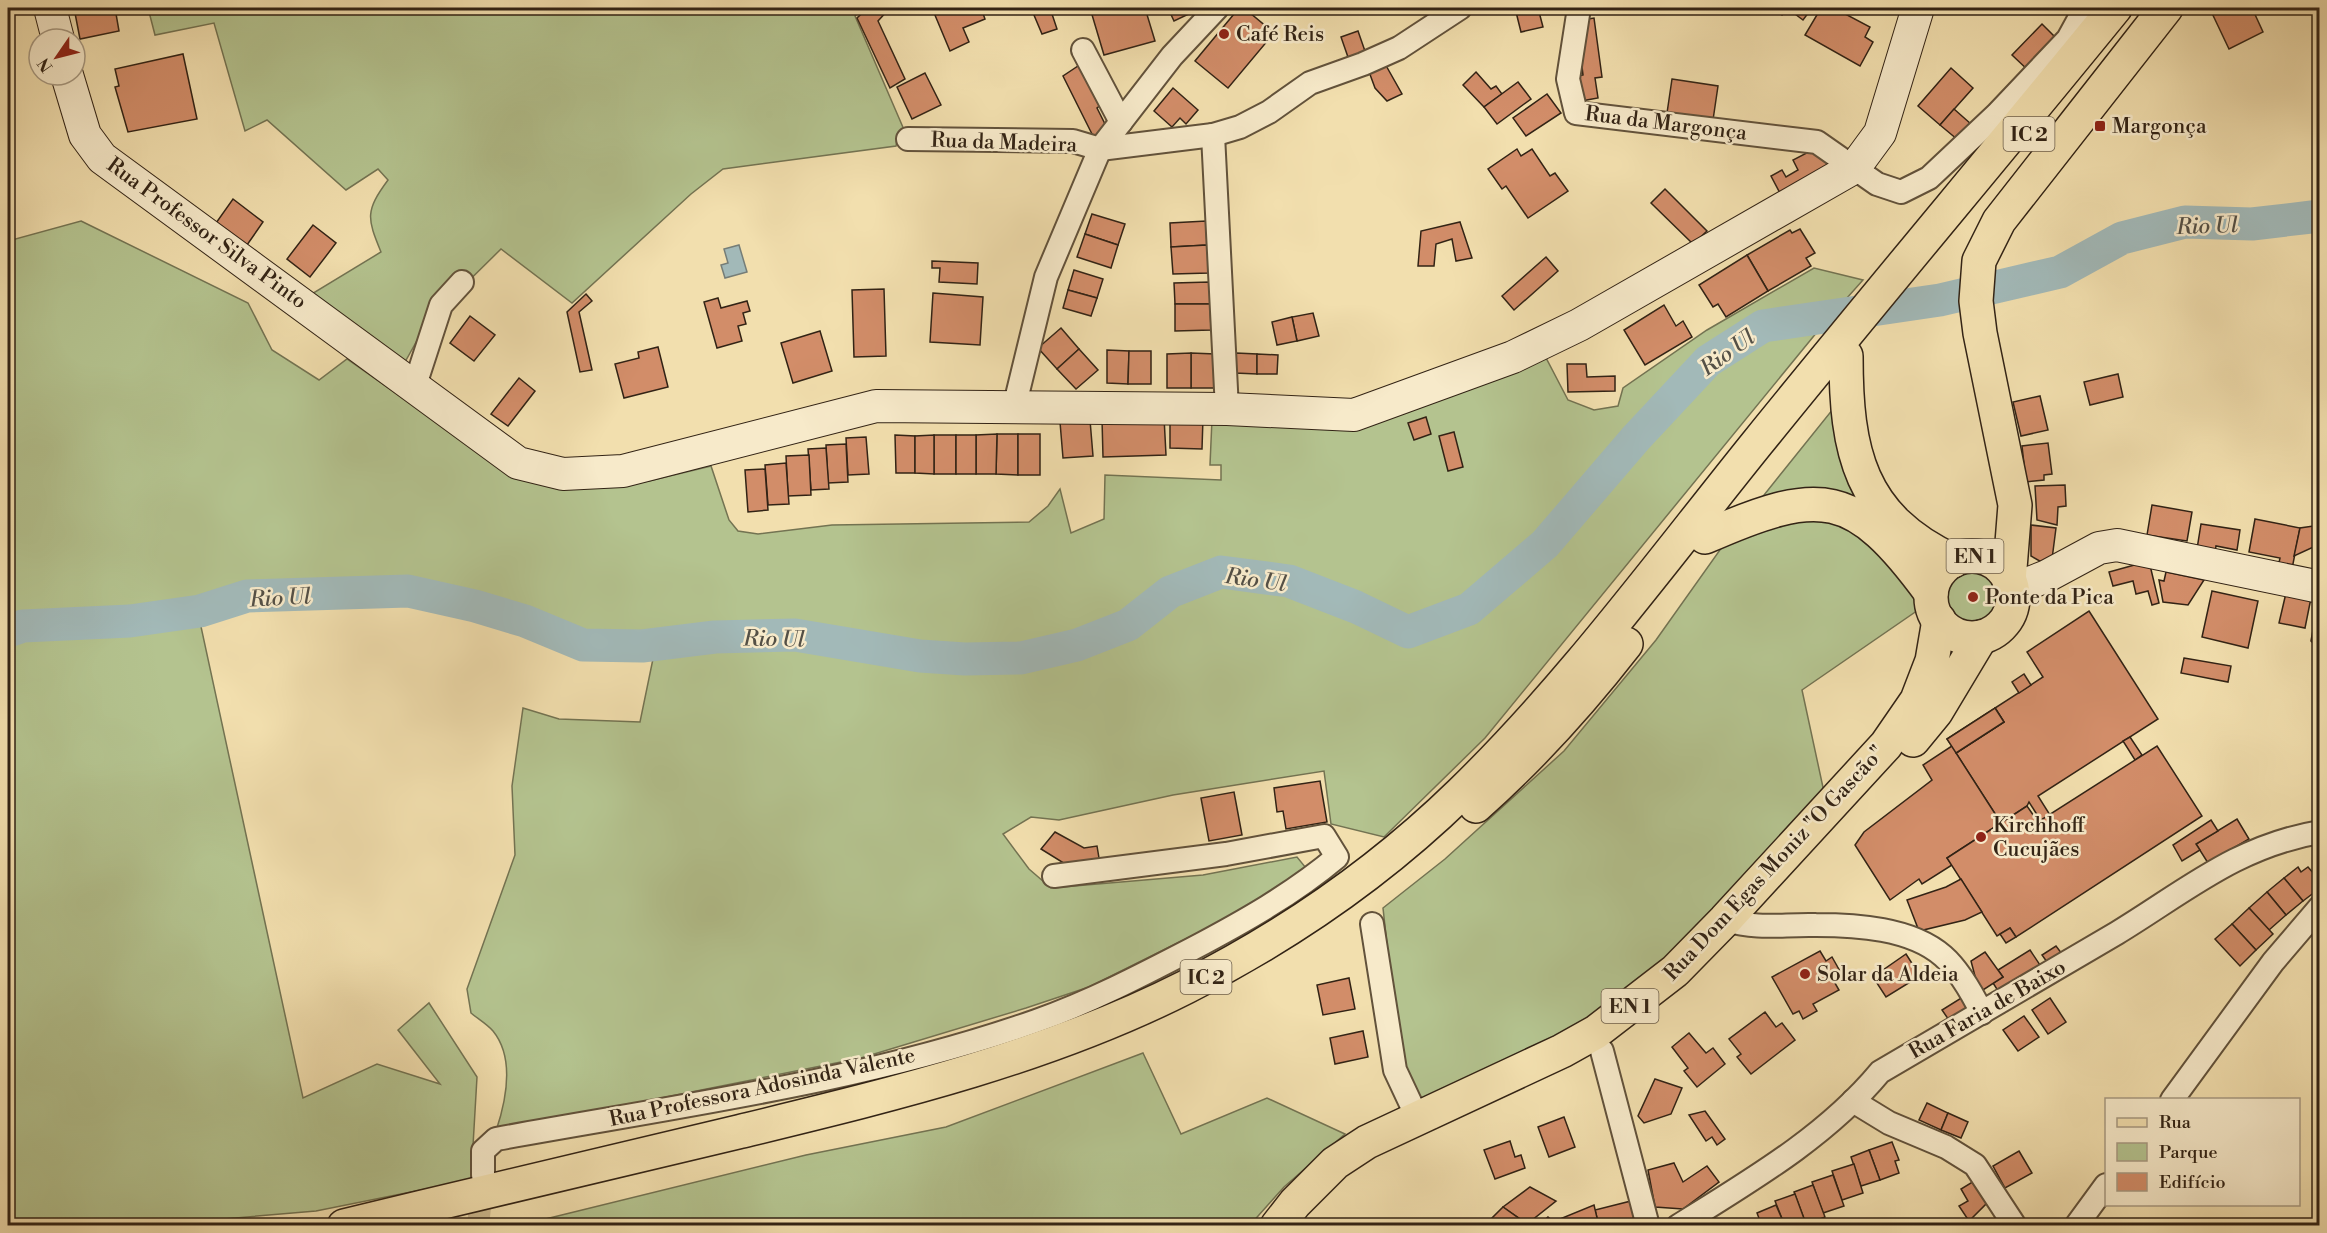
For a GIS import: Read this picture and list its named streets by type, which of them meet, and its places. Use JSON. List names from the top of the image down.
{
  "streets": {
    "main road": ["IC 2", "EN 1", "Rua Dom Egas Moniz \"O Gascão\""],
    "street": [
      "Rua da Margonça",
      "Rua da Madeira",
      "Rua Professor Silva Pinto",
      "Rua Faria de Baixo",
      "Rua Professora Adosinda Valente"
    ]
  },
  "crossings": [
    ["Rua da Margonça", "Rua Professor Silva Pinto"],
    ["EN 1", "Rua Dom Egas Moniz \"O Gascão\""]
  ],
  "water": ["Rio Ul"],
  "places": {
    "other": [
      "Café Reis",
      "Ponte da Pica",
      "Kirchhoff Cucujães",
      "Solar da Aldeia"
    ],
    "transit": ["Margonça"]
  },
  "legend": ["Rua", "Parque", "Edifício"],
  "north": "bottom left"
}
